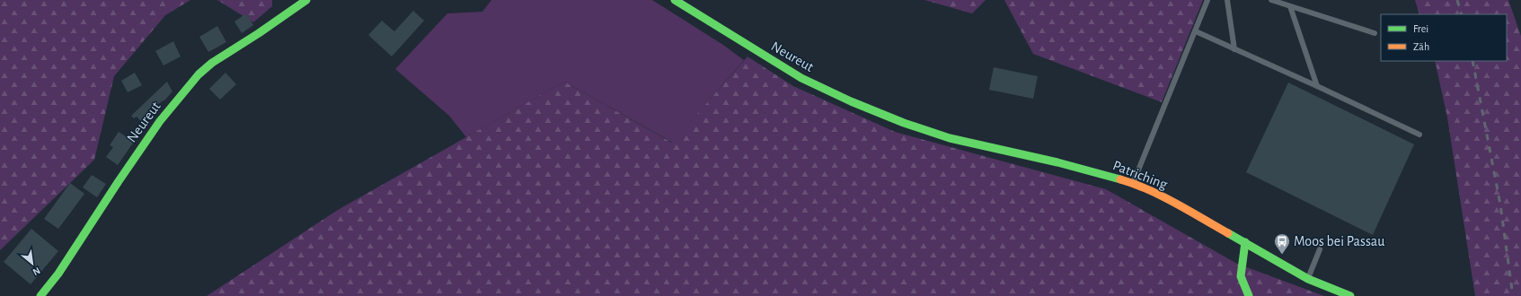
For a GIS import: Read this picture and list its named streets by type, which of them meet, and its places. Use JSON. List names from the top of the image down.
{
  "streets": {
    "street": ["Neureut", "Patriching"]
  },
  "crossings": [
    ["Neureut", "Patriching"]
  ],
  "places": {
    "bus stop": ["Moos bei Passau"]
  },
  "legend": ["Frei", "Zäh"],
  "north": "bottom right"
}
